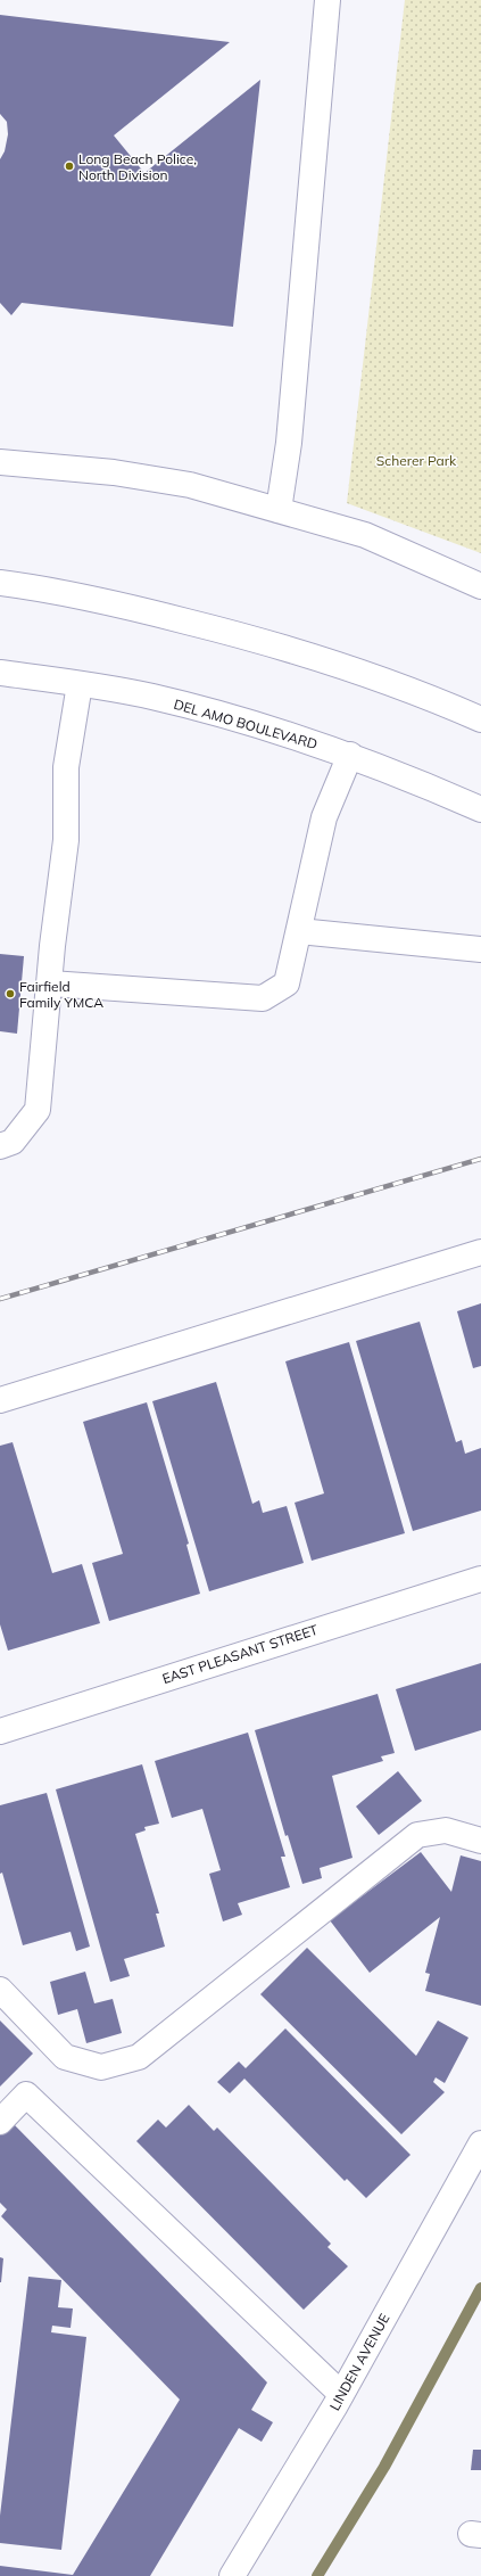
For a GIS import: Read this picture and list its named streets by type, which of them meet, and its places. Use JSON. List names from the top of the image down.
{
  "streets": {
    "main road": ["DEL AMO BOULEVARD", "EAST PLEASANT STREET", "LINDEN AVENUE"]
  },
  "parks": ["Scherer Park"],
  "places": ["Long Beach Police, North Division", "Fairfield Family YMCA"]
}
